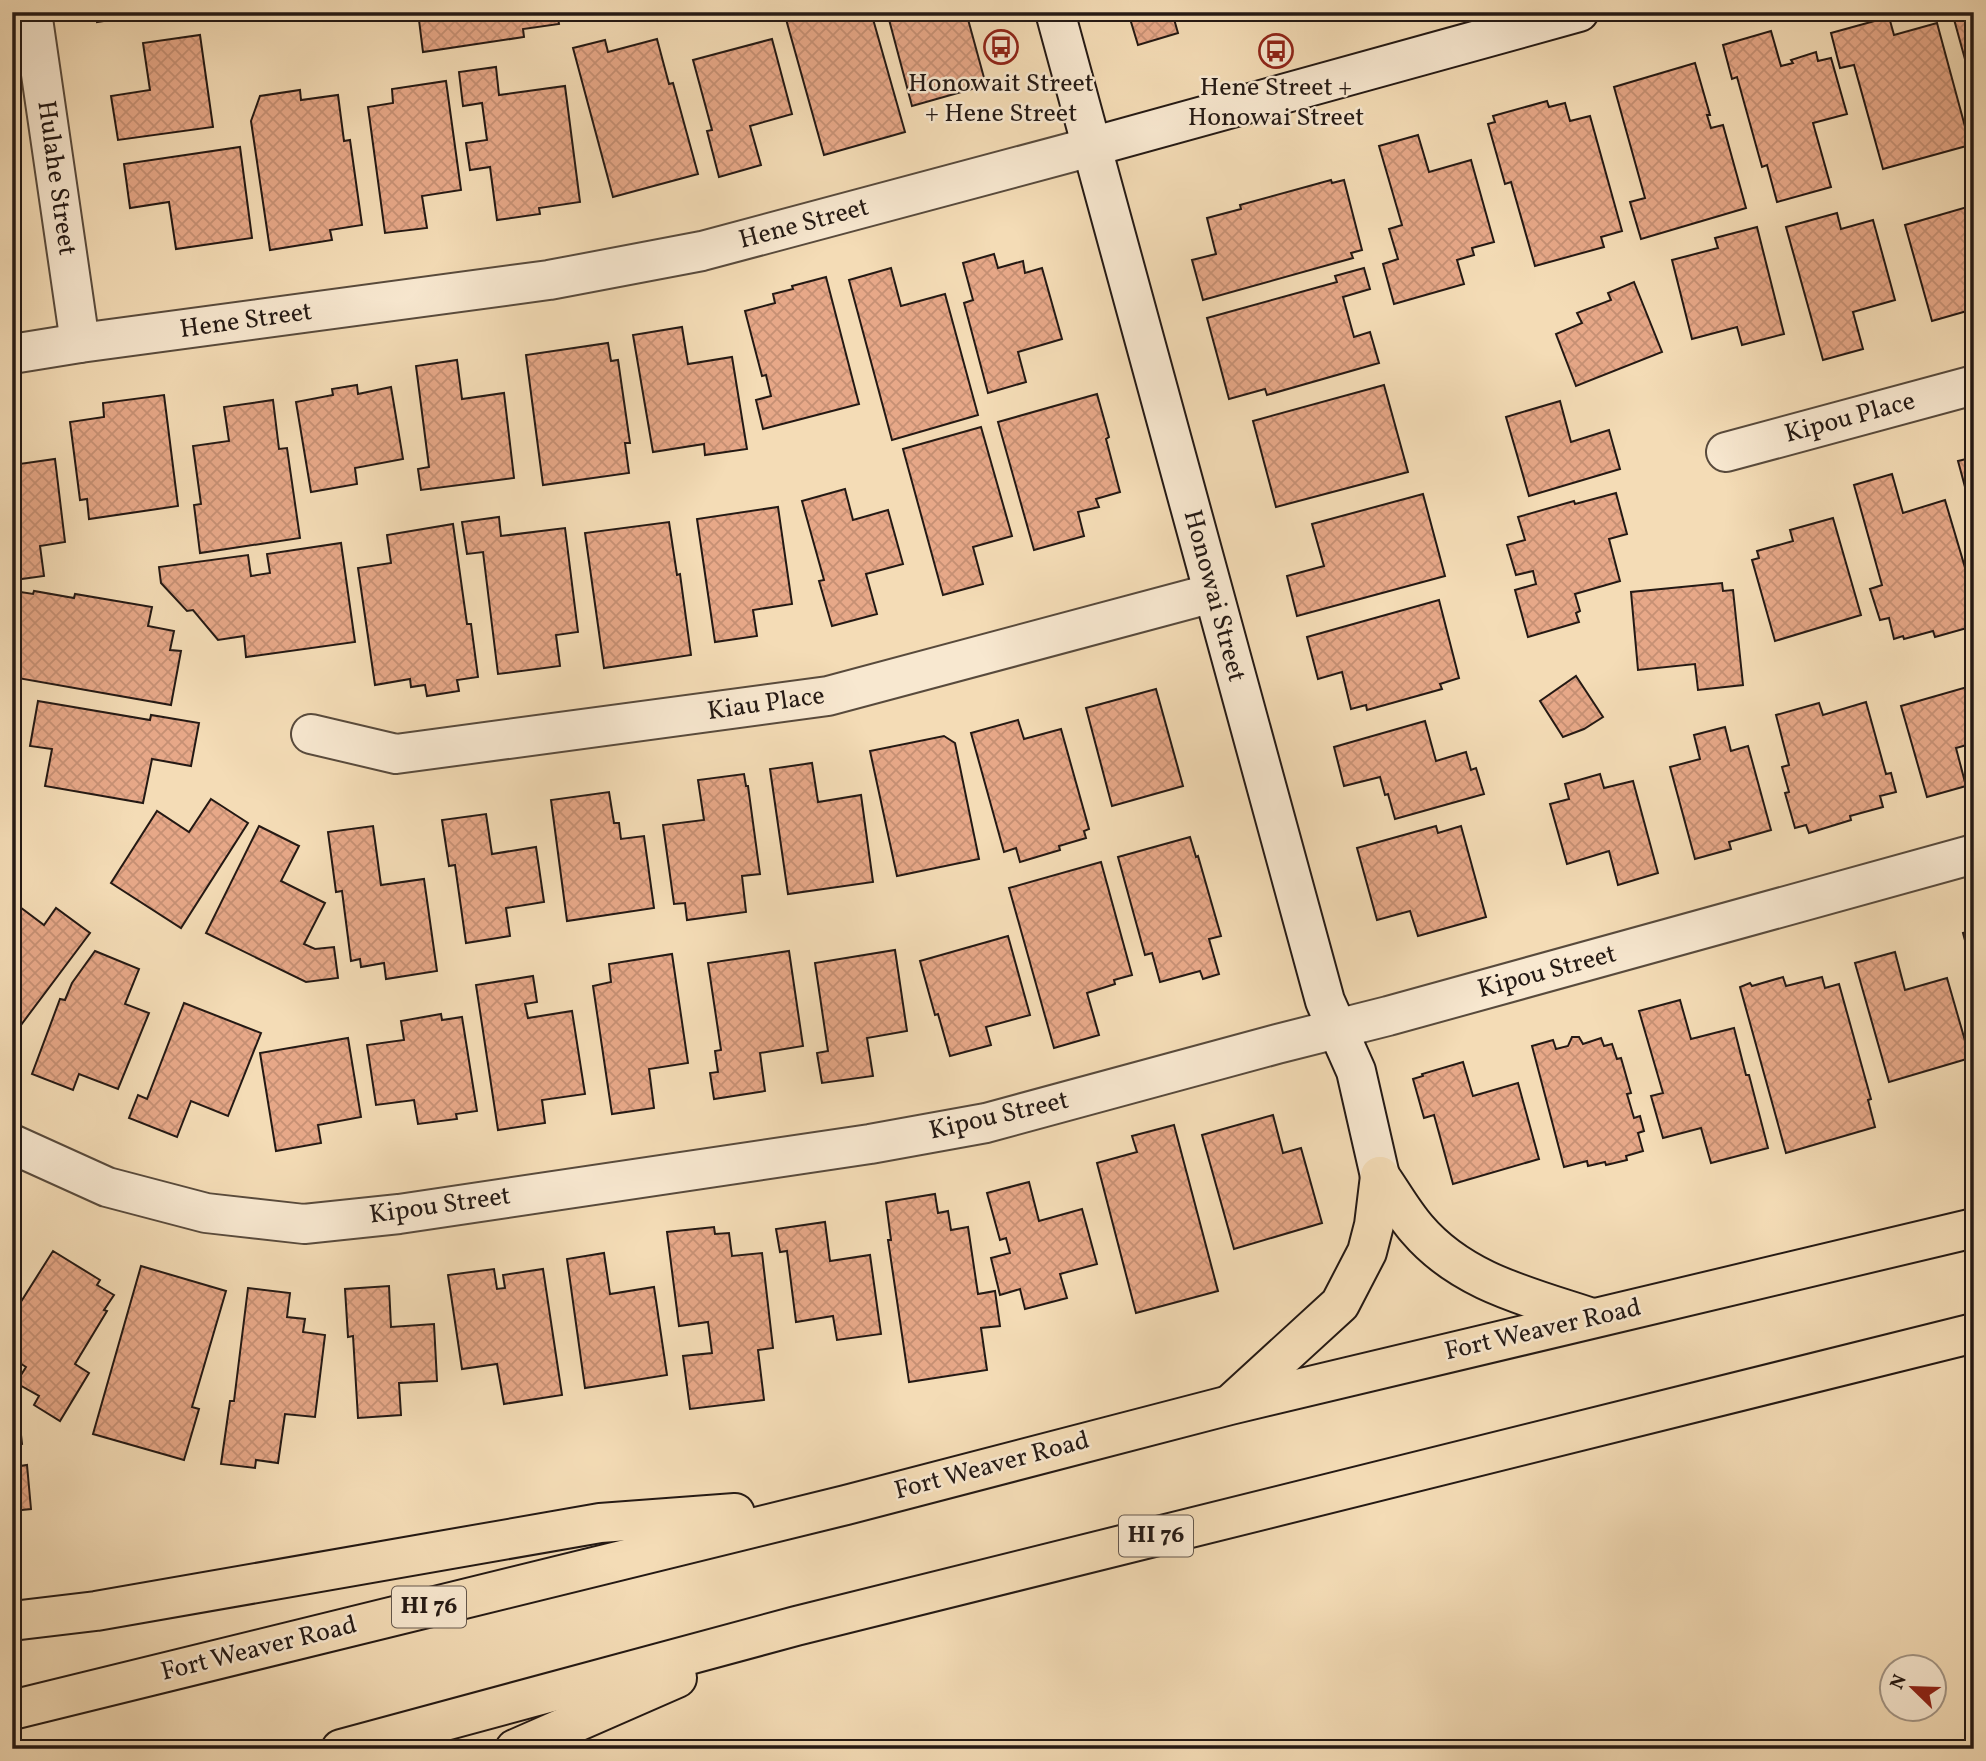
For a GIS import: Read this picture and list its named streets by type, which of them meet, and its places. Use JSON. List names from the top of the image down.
{
  "streets": {
    "highway": ["Fort Weaver Road", "HI 76"],
    "street": [
      "Hulahe Street",
      "Hene Street",
      "Kipou Place",
      "Honowai Street",
      "Kiau Place",
      "Kipou Street"
    ]
  },
  "crossings": [
    ["Hulahe Street", "Hene Street"],
    ["Hene Street", "Honowai Street"],
    ["Honowai Street", "Kiau Place"],
    ["Honowai Street", "Kipou Street"]
  ],
  "places": {
    "bus stop": ["Honowait Street + Hene Street", "Hene Street + Honowai Street"]
  },
  "north": "top left"
}
